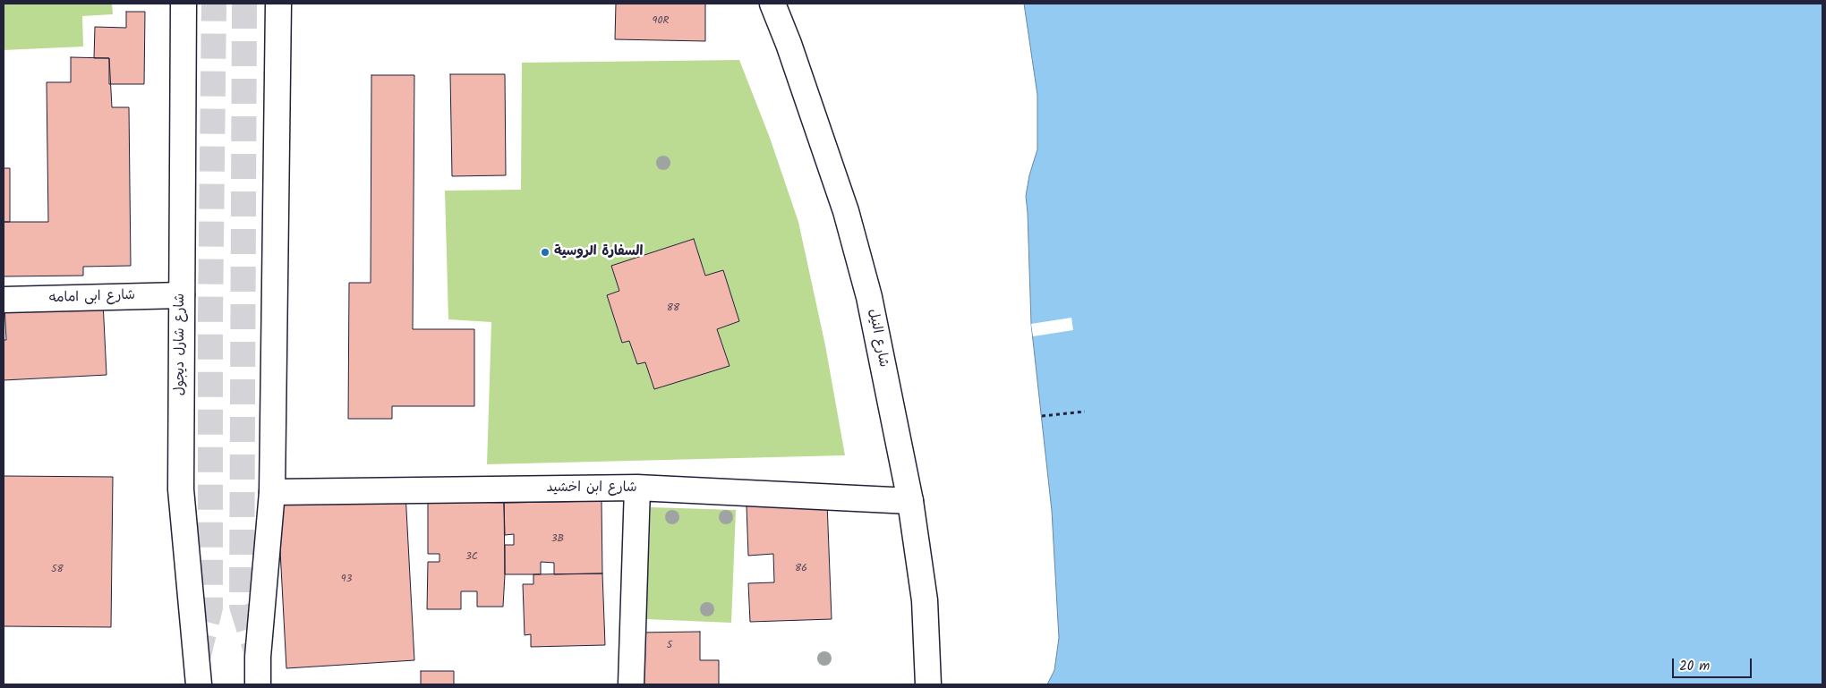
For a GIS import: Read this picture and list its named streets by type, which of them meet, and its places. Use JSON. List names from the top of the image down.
{
  "streets": {
    "main road": [
      "شارع ابى امامه",
      "شارع النيل",
      "شارع شارل ديجول",
      "شارع ابن اخشيد"
    ]
  },
  "crossings": [
    ["شارع ابى امامه", "شارع شارل ديجول"],
    ["شارع النيل", "شارع ابن اخشيد"]
  ],
  "places": ["السفارة الروسية"],
  "house_numbers": [
    "90R",
    "88",
    "3B",
    "3C",
    "86",
    "58",
    "93",
    "5"
  ],
  "scale_bar": "20 m"
}
